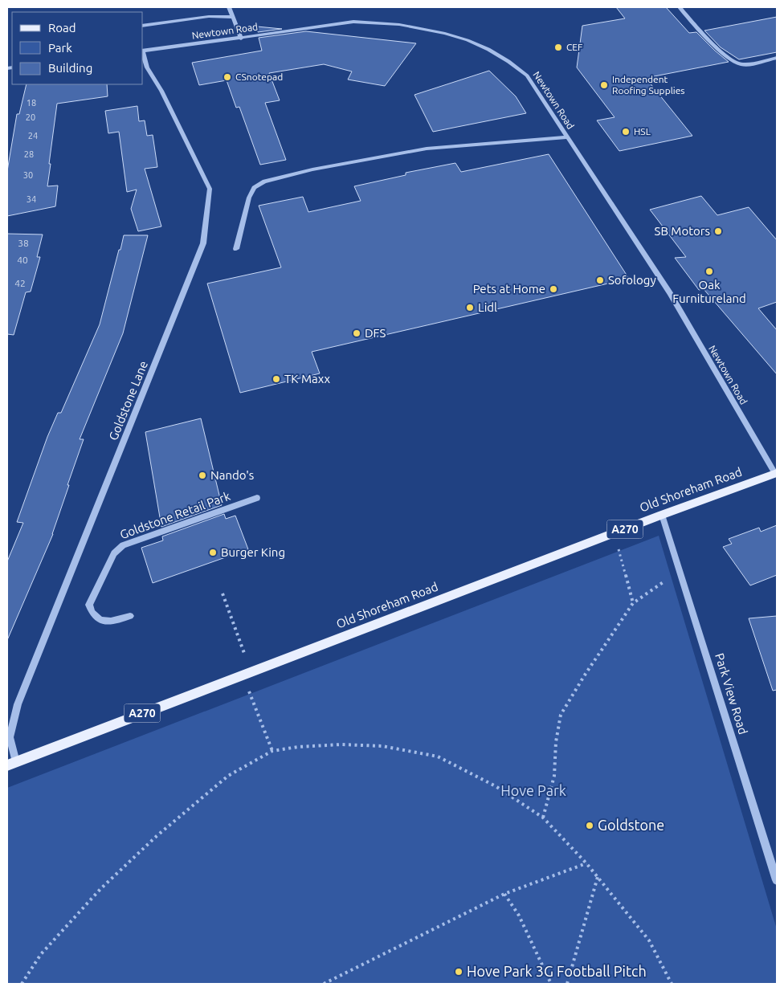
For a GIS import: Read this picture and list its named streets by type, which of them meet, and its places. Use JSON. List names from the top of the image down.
{
  "streets": {
    "main road": ["Old Shoreham Road", "A270"],
    "street": [
      "Newtown Road",
      "Goldstone Lane",
      "Goldstone Retail Park",
      "Park View Road"
    ]
  },
  "crossings": [
    ["Newtown Road", "Old Shoreham Road"],
    ["Goldstone Lane", "Old Shoreham Road"],
    ["Old Shoreham Road", "Park View Road"]
  ],
  "parks": ["Hove Park"],
  "places": [
    "CEF",
    "CSnotepad",
    "Independent Roofing Supplies",
    "HSL",
    "SB Motors",
    "Oak Furnitureland",
    "Sofology",
    "Pets at Home",
    "Lidl",
    "DFS",
    "TK Maxx",
    "Nando's",
    "Burger King",
    "Goldstone",
    "Hove Park 3G Football Pitch"
  ],
  "house_numbers": [
    "18",
    "20",
    "24",
    "28",
    "30",
    "34",
    "38",
    "40",
    "42"
  ],
  "legend": ["Road", "Park", "Building"]
}
